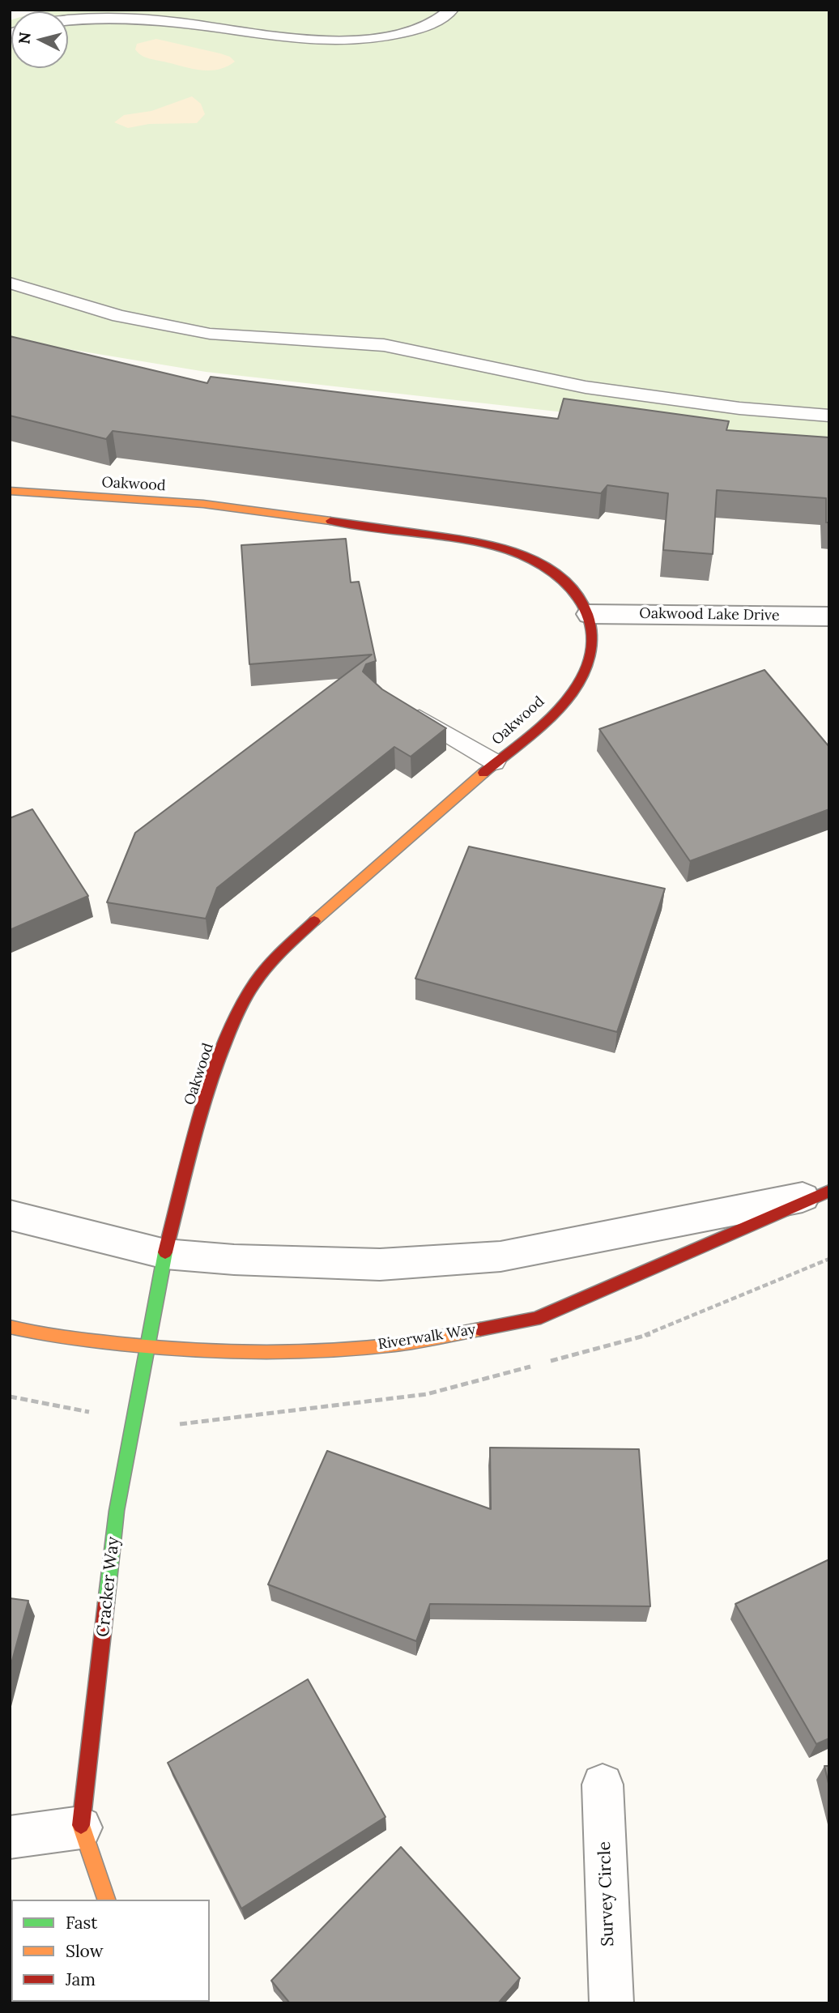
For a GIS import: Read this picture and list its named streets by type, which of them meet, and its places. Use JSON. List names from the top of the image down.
{
  "streets": {
    "street": [
      "Oakwood",
      "Oakwood Lake Drive",
      "Riverwalk Way",
      "Cracker Way",
      "Survey Circle"
    ]
  },
  "crossings": [
    ["Oakwood", "Oakwood Lake Drive"],
    ["Oakwood", "Riverwalk Way"],
    ["Oakwood", "Cracker Way"],
    ["Riverwalk Way", "Cracker Way"]
  ],
  "legend": ["Fast", "Slow", "Jam"],
  "north": "left"
}
